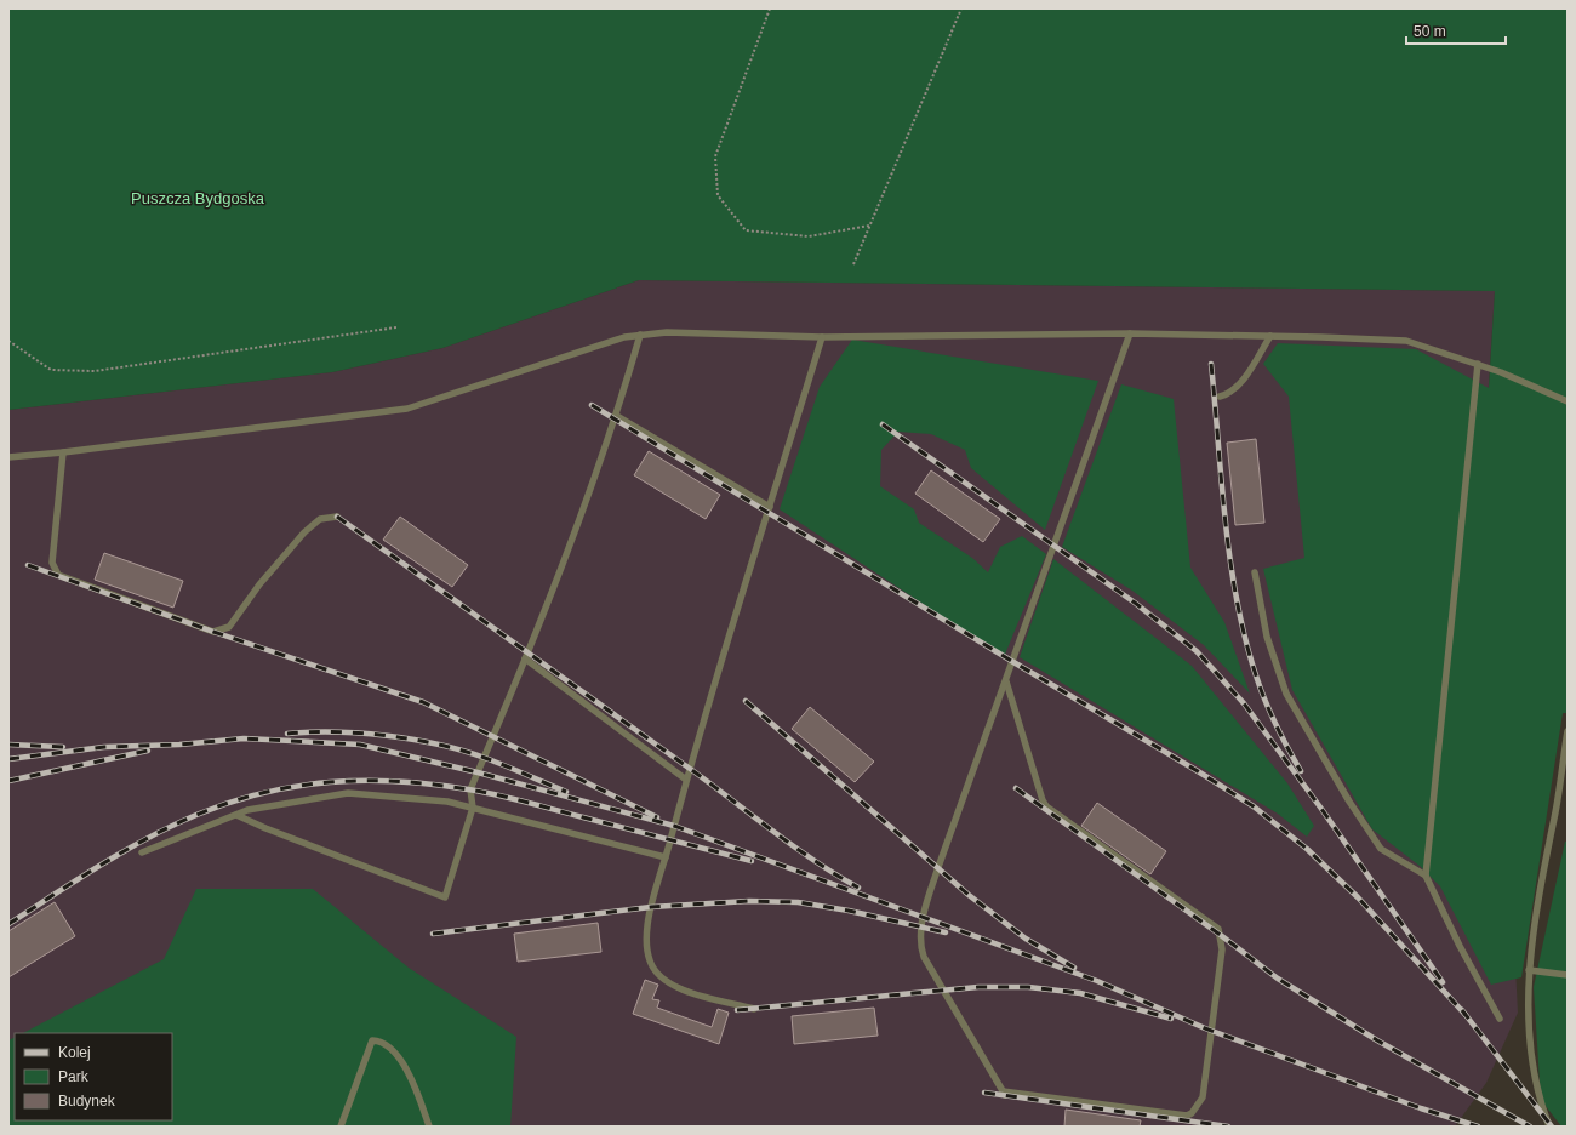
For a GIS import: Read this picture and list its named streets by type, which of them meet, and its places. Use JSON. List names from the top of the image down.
{
  "parks": ["Puszcza Bydgoska"],
  "legend": ["Kolej", "Park", "Budynek"],
  "scale_bar": "50 m"
}
